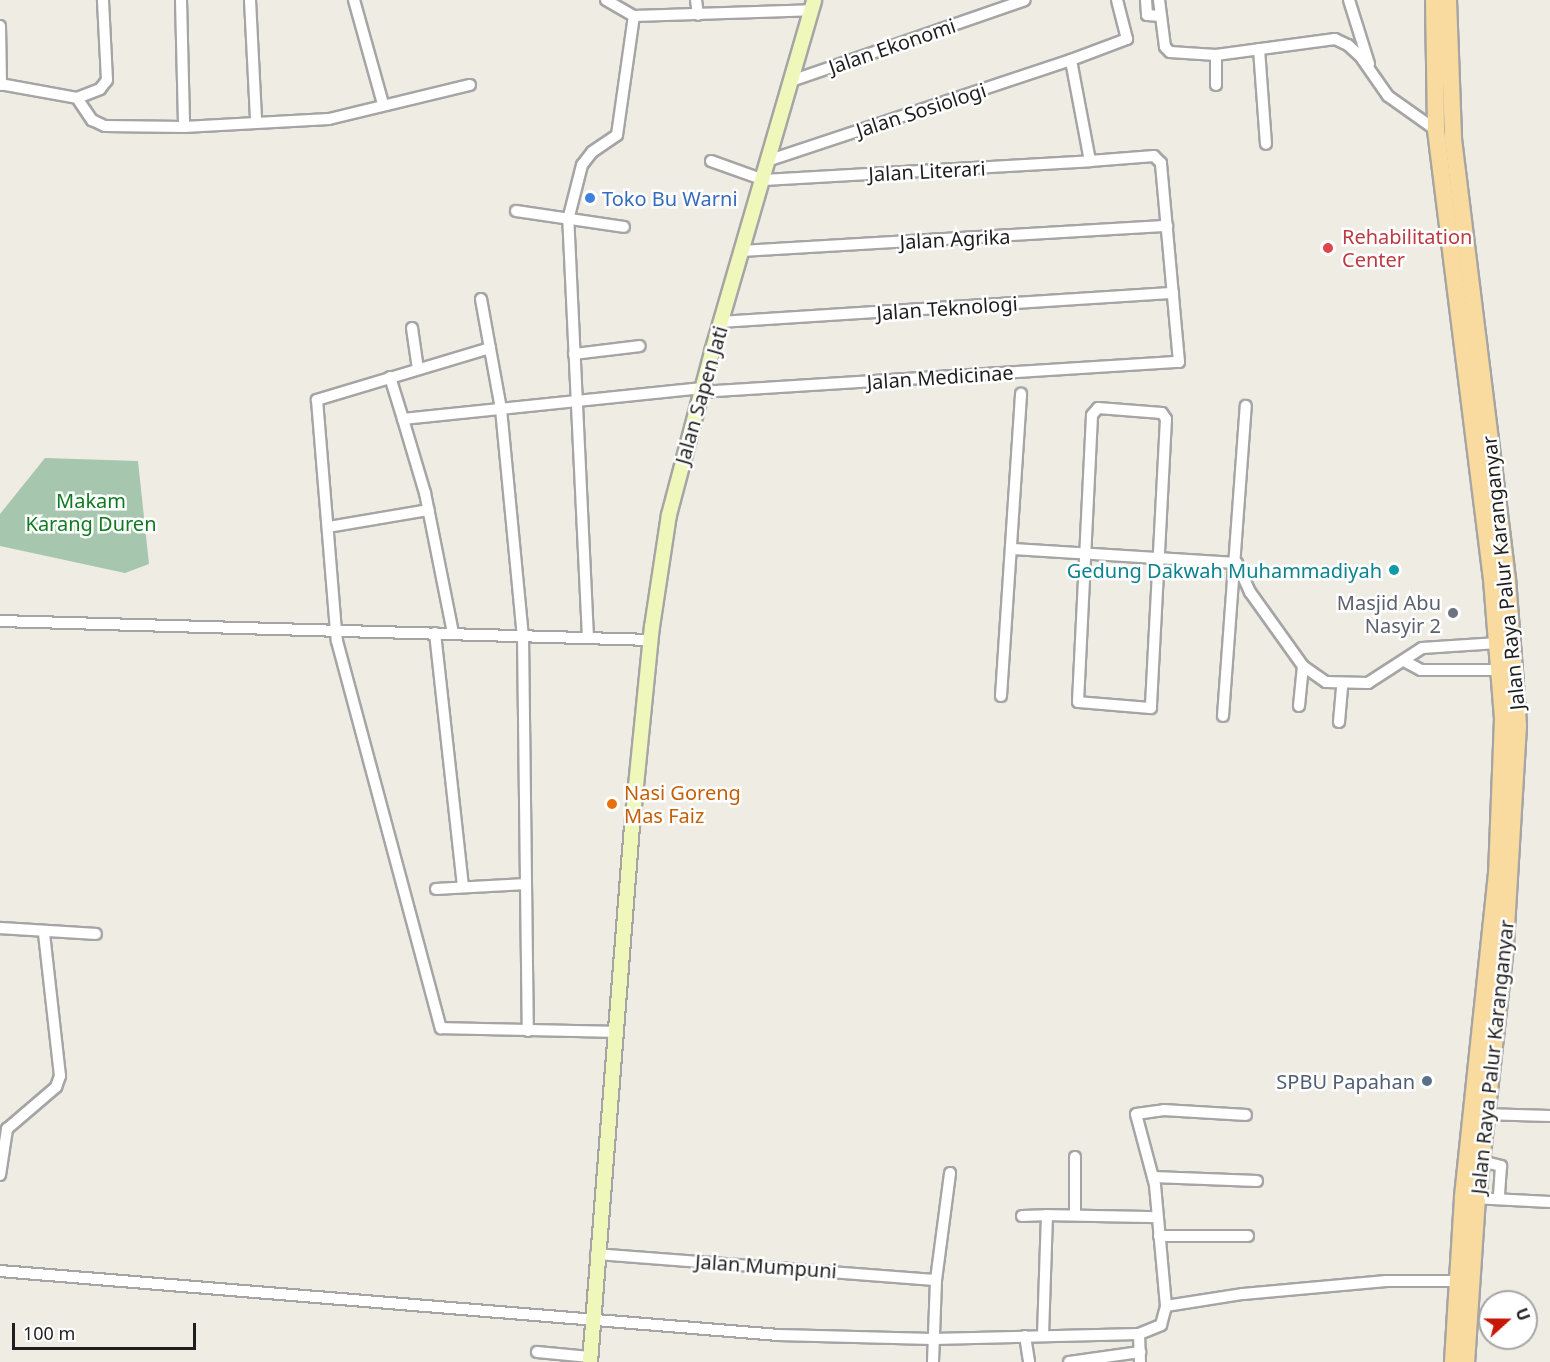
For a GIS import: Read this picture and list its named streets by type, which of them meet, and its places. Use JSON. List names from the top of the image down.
{
  "streets": {
    "main road": ["Jalan Raya Palur Karanganyar"],
    "street": [
      "Jalan Ekonomi",
      "Jalan Sosiologi",
      "Jalan Literari",
      "Jalan Agrika",
      "Jalan Teknologi",
      "Jalan Medicinae",
      "Jalan Sapen Jati",
      "Jalan Mumpuni"
    ]
  },
  "crossings": [
    ["Jalan Ekonomi", "Jalan Sapen Jati"],
    ["Jalan Sosiologi", "Jalan Sapen Jati"],
    ["Jalan Literari", "Jalan Agrika"],
    ["Jalan Literari", "Jalan Sapen Jati"],
    ["Jalan Agrika", "Jalan Sapen Jati"],
    ["Jalan Teknologi", "Jalan Medicinae"],
    ["Jalan Teknologi", "Jalan Sapen Jati"],
    ["Jalan Medicinae", "Jalan Sapen Jati"],
    ["Jalan Sapen Jati", "Jalan Mumpuni"]
  ],
  "parks": ["Makam Karang Duren"],
  "places": [
    "Toko Bu Warni",
    "Rehabilitation Center",
    "Gedung Dakwah Muhammadiyah",
    "Masjid Abu Nasyir 2",
    "Nasi Goreng Mas Faiz",
    "SPBU Papahan"
  ],
  "scale_bar": "100 m",
  "north": "right"
}
